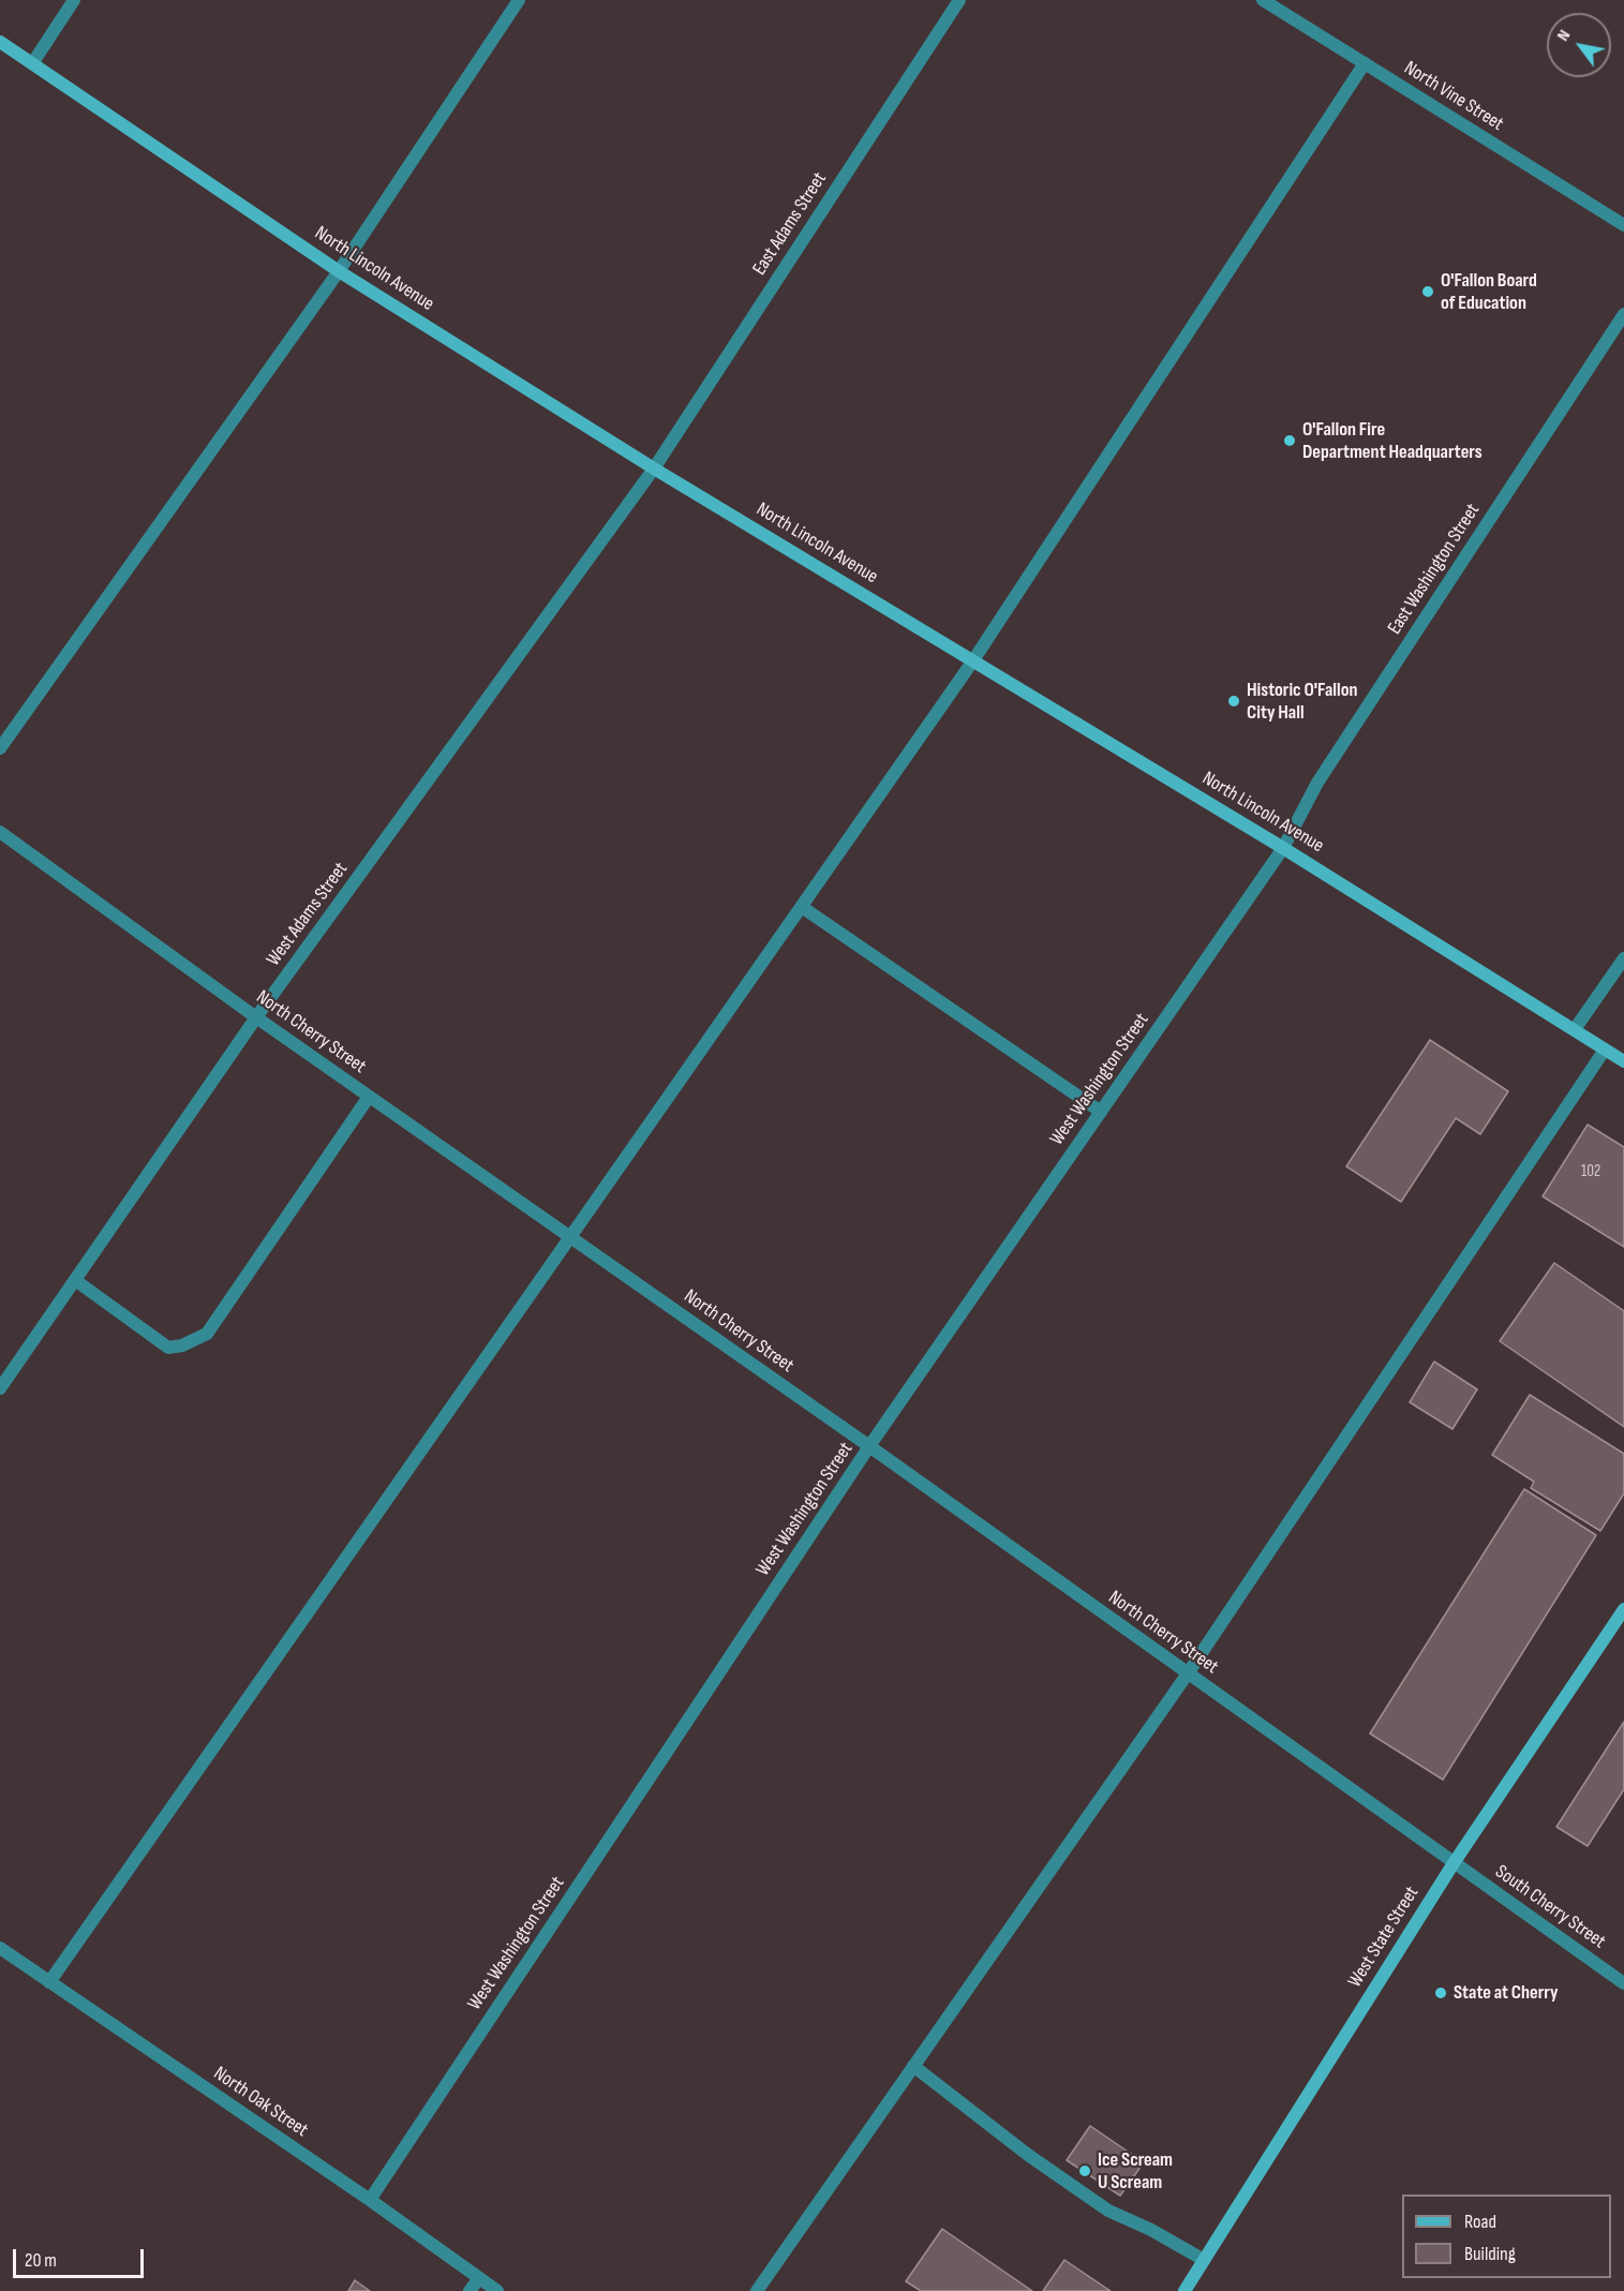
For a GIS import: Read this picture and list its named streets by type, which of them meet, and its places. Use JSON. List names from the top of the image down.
{
  "streets": {
    "main road": ["North Lincoln Avenue", "West State Street"],
    "street": [
      "North Vine Street",
      "East Adams Street",
      "East Washington Street",
      "West Adams Street",
      "North Cherry Street",
      "West Washington Street",
      "South Cherry Street",
      "North Oak Street"
    ]
  },
  "crossings": [
    ["East Adams Street", "North Lincoln Avenue"],
    ["East Adams Street", "West Adams Street"],
    ["North Lincoln Avenue", "East Washington Street"],
    ["North Lincoln Avenue", "West Adams Street"],
    ["North Lincoln Avenue", "West Washington Street"],
    ["East Washington Street", "West Washington Street"],
    ["West Adams Street", "North Cherry Street"],
    ["North Cherry Street", "West Washington Street"],
    ["North Cherry Street", "South Cherry Street"],
    ["North Cherry Street", "West State Street"],
    ["West Washington Street", "North Oak Street"],
    ["South Cherry Street", "West State Street"]
  ],
  "places": [
    "O'Fallon Board of Education",
    "O'Fallon Fire Department Headquarters",
    "Historic O'Fallon City Hall",
    "State at Cherry",
    "Ice Scream U Scream"
  ],
  "house_numbers": ["102"],
  "legend": ["Road", "Building"],
  "scale_bar": "20 m",
  "north": "top left"
}
